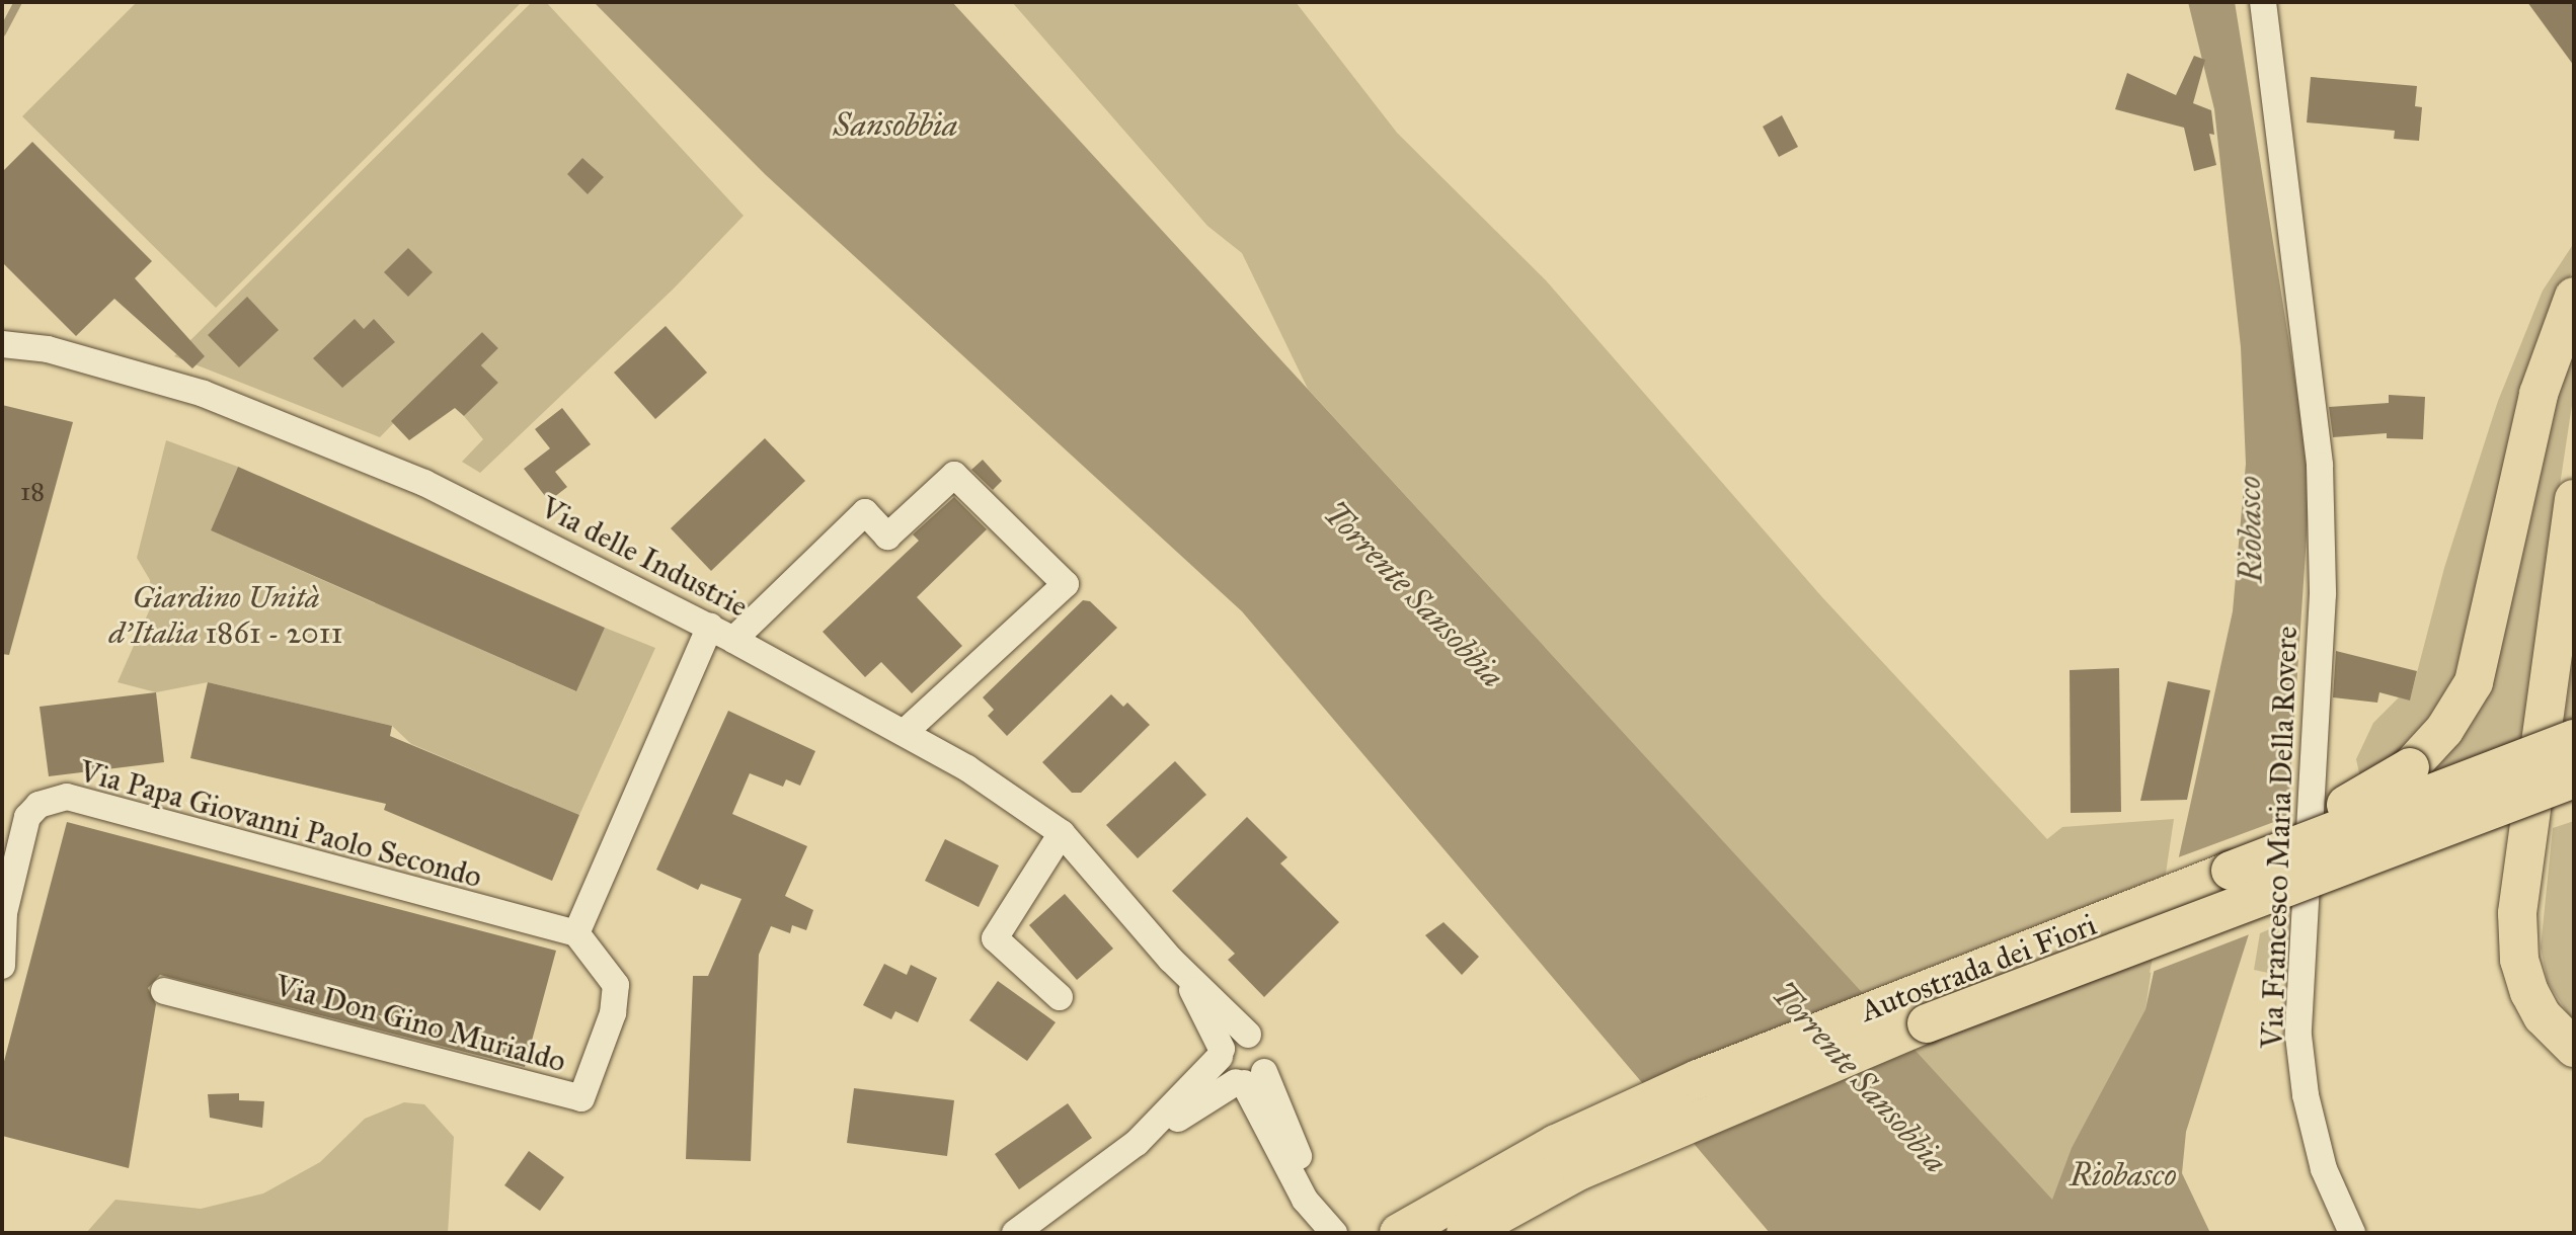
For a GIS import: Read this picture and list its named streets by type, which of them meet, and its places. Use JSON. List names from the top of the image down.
{
  "streets": {
    "highway": ["Autostrada dei Fiori"],
    "street": [
      "Via delle Industrie",
      "Via Papa Giovanni Paolo Secondo",
      "Via Francesco Maria Della Rovere",
      "Via Don Gino Murialdo"
    ]
  },
  "crossings": [
    ["Via Papa Giovanni Paolo Secondo", "Via Don Gino Murialdo"]
  ],
  "water": ["Sansobbia", "Riobasco", "Torrente Sansobbia"],
  "parks": ["Giardino Unità d'Italia 1861 - 2011"],
  "house_numbers": ["18"]
}
